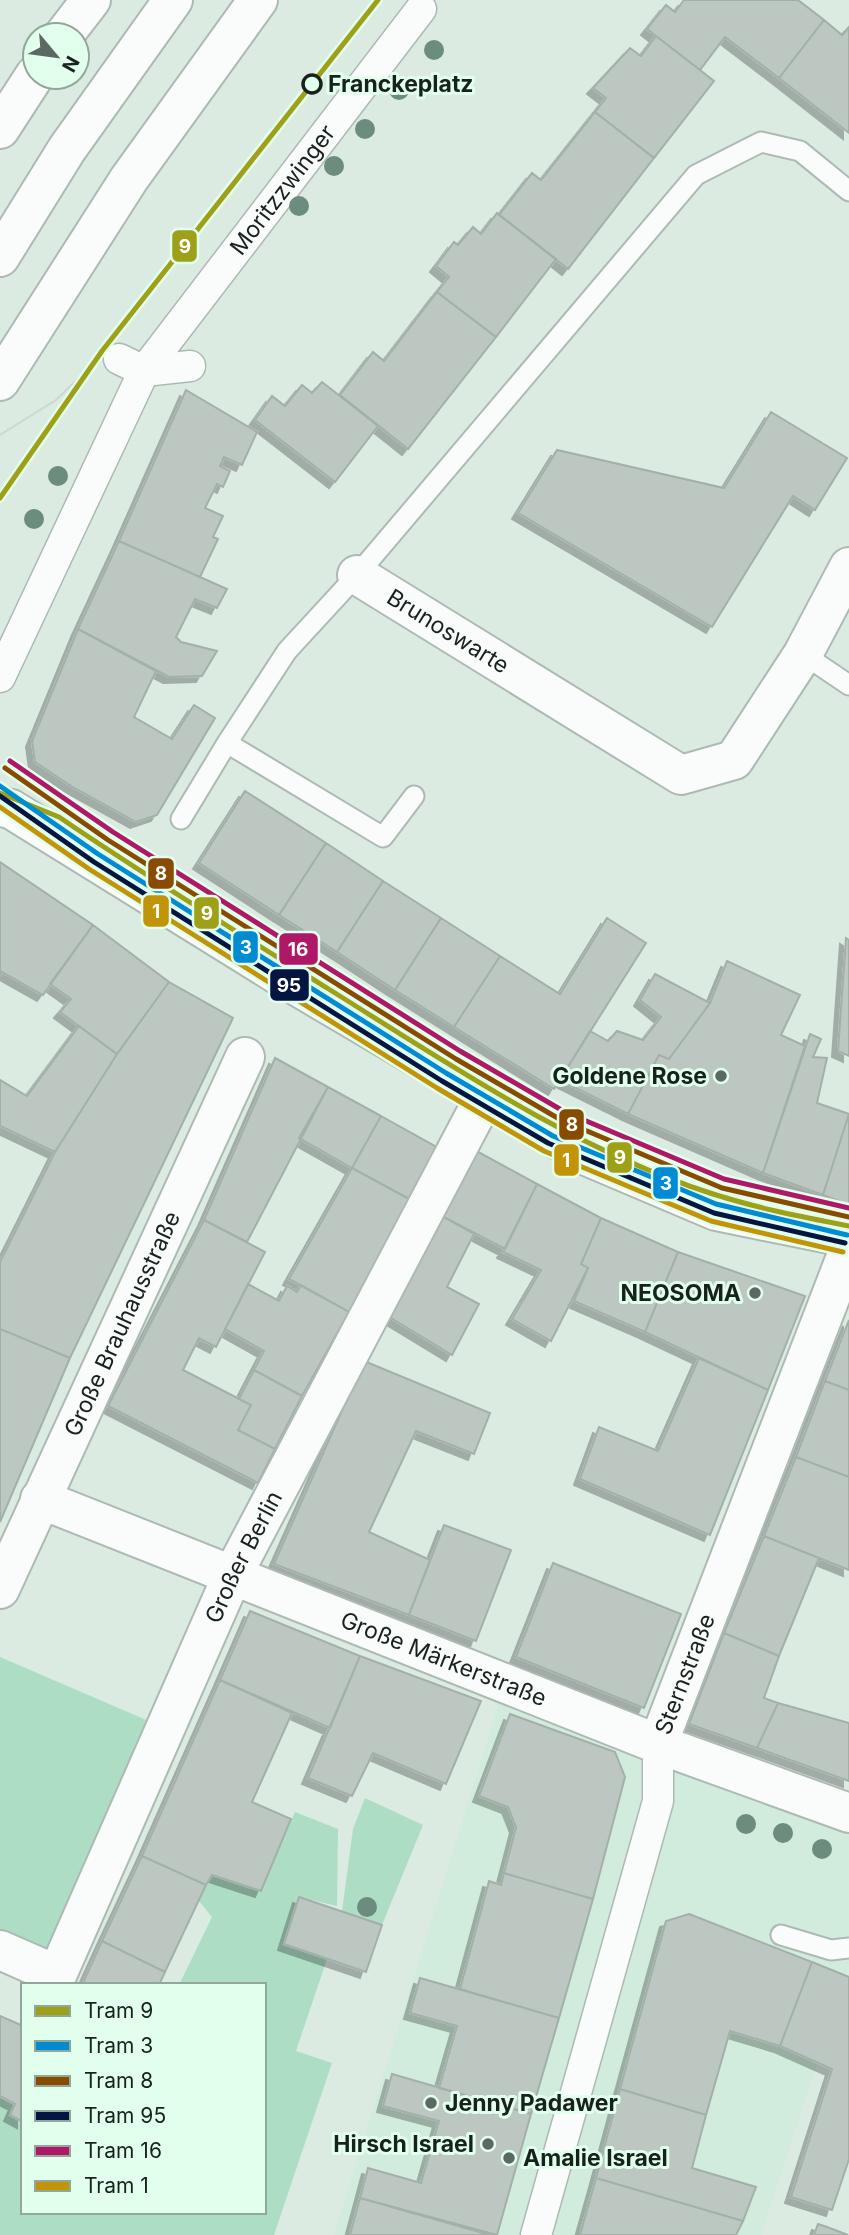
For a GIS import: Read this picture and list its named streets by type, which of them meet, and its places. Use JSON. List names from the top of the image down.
{
  "streets": {
    "street": [
      "Moritzzwinger",
      "Brunoswarte",
      "Große Brauhausstraße",
      "Großer Berlin",
      "Große Märkerstraße",
      "Sternstraße"
    ]
  },
  "crossings": [
    ["Große Brauhausstraße", "Große Märkerstraße"],
    ["Großer Berlin", "Große Märkerstraße"],
    ["Große Märkerstraße", "Sternstraße"]
  ],
  "places": [
    "Franckeplatz",
    "Goldene Rose",
    "NEOSOMA",
    "Jenny Padawer",
    "Hirsch Israel",
    "Amalie Israel"
  ],
  "lines": [
    "tram line 9",
    "tram line 16",
    "tram line 8",
    "tram line 3",
    "tram line 95",
    "tram line 1"
  ],
  "legend": [
    "Tram 9",
    "Tram 3",
    "Tram 8",
    "Tram 95",
    "Tram 16",
    "Tram 1"
  ],
  "north": "bottom right"
}
